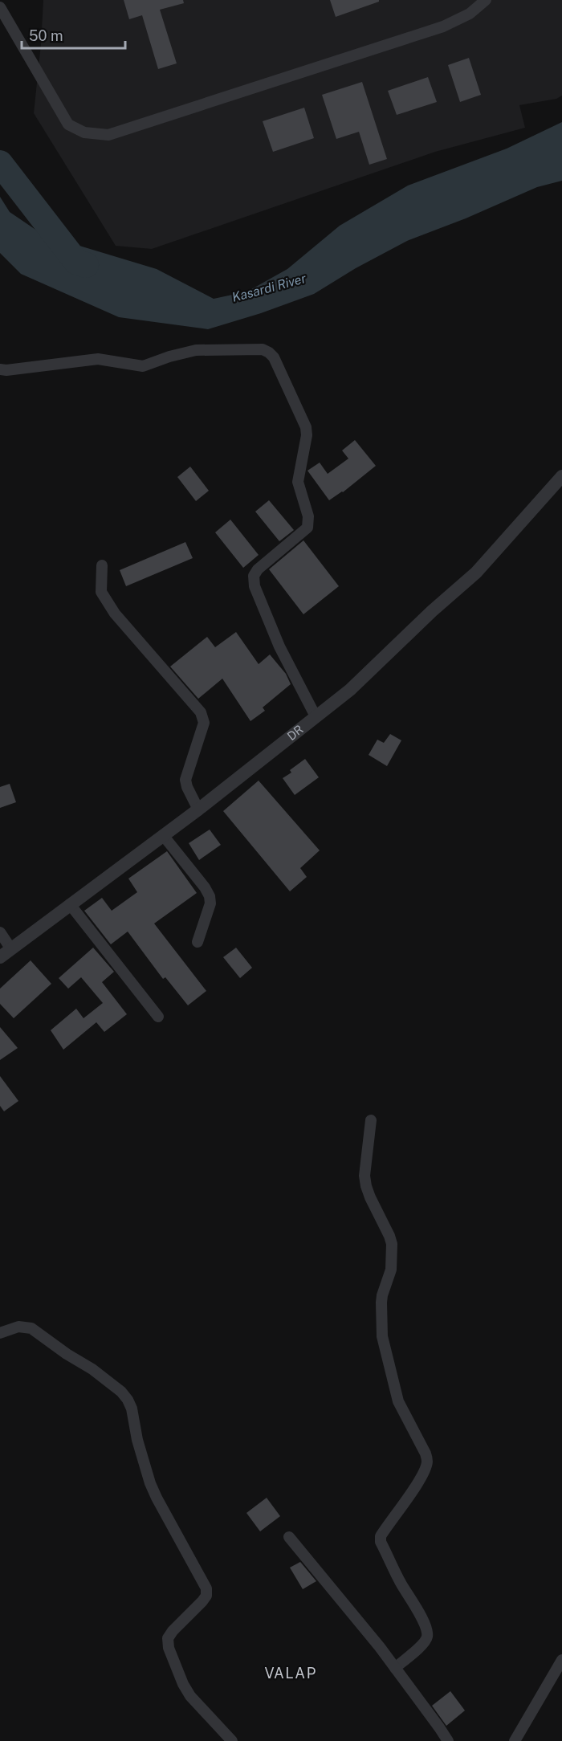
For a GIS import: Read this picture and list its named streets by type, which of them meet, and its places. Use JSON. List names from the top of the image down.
{
  "streets": {
    "street": ["DR"]
  },
  "districts": ["VALAP"],
  "water": ["Kasardi River"],
  "scale_bar": "50 m"
}
